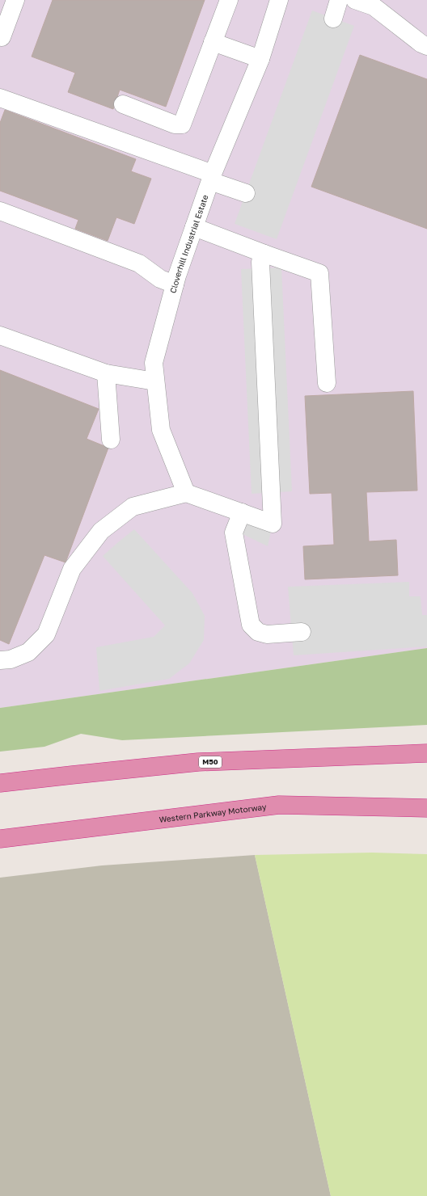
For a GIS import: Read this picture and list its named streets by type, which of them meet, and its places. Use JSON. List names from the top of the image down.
{
  "streets": {
    "highway": ["M50", "Western Parkway Motorway"],
    "street": ["Cloverhill Industrial Estate"]
  }
}
